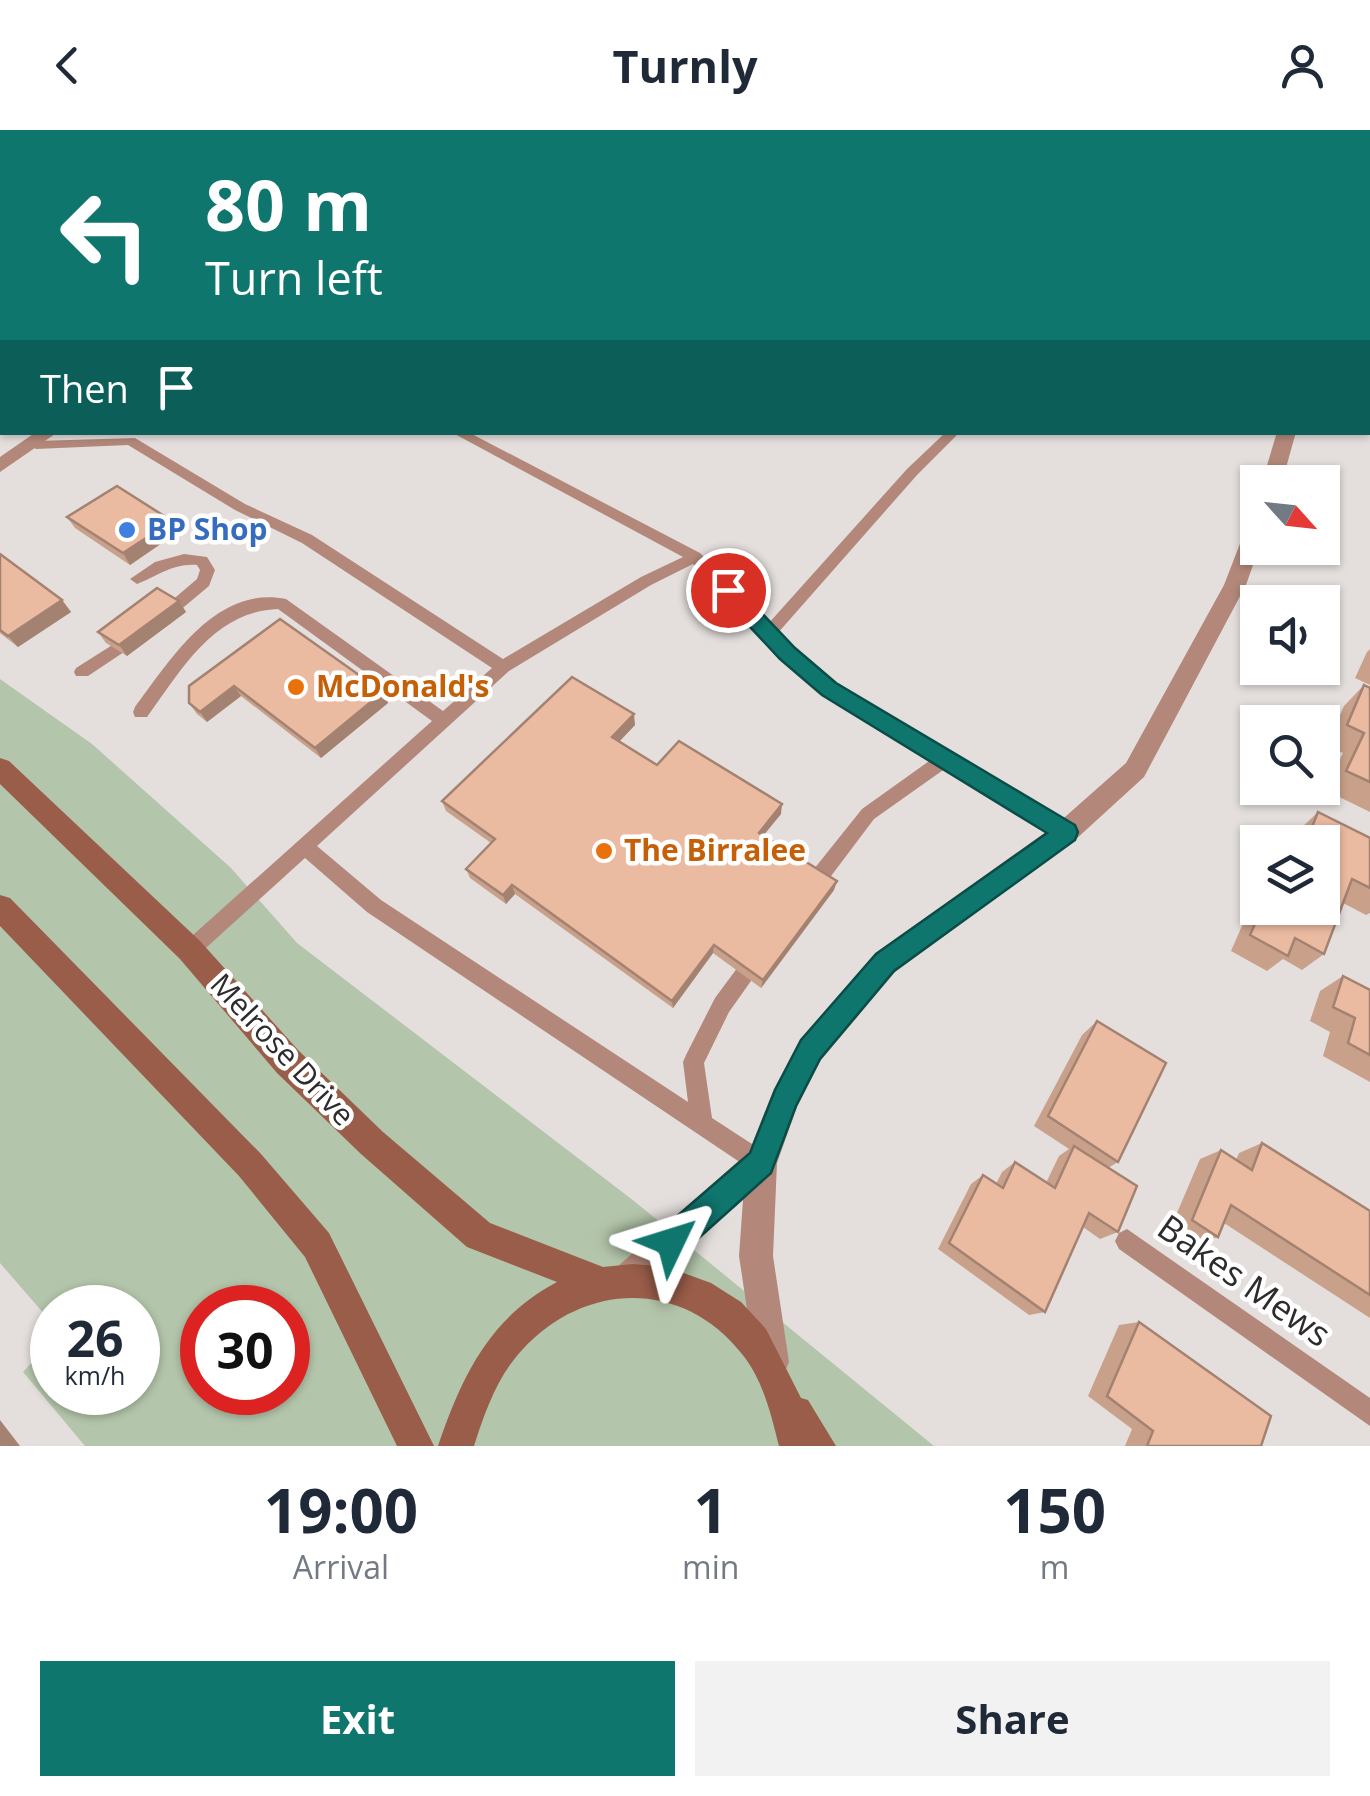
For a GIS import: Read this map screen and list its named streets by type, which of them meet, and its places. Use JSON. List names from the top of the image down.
{
  "streets": {
    "main road": ["Melrose Drive"],
    "lane": ["Bakes Mews"]
  },
  "places": ["BP Shop", "McDonald's", "The Birralee"],
  "north": "bottom right",
  "page": {
    "header": "Turnly",
    "turn": ["80 m", "Turn left"],
    "then": "Then",
    "speed": "26 km/h",
    "limit": "30",
    "eta": [
      "19:00",
      "Arrival",
      "1",
      "min",
      "150",
      "m"
    ],
    "buttons": ["Exit", "Share"]
  }
}
